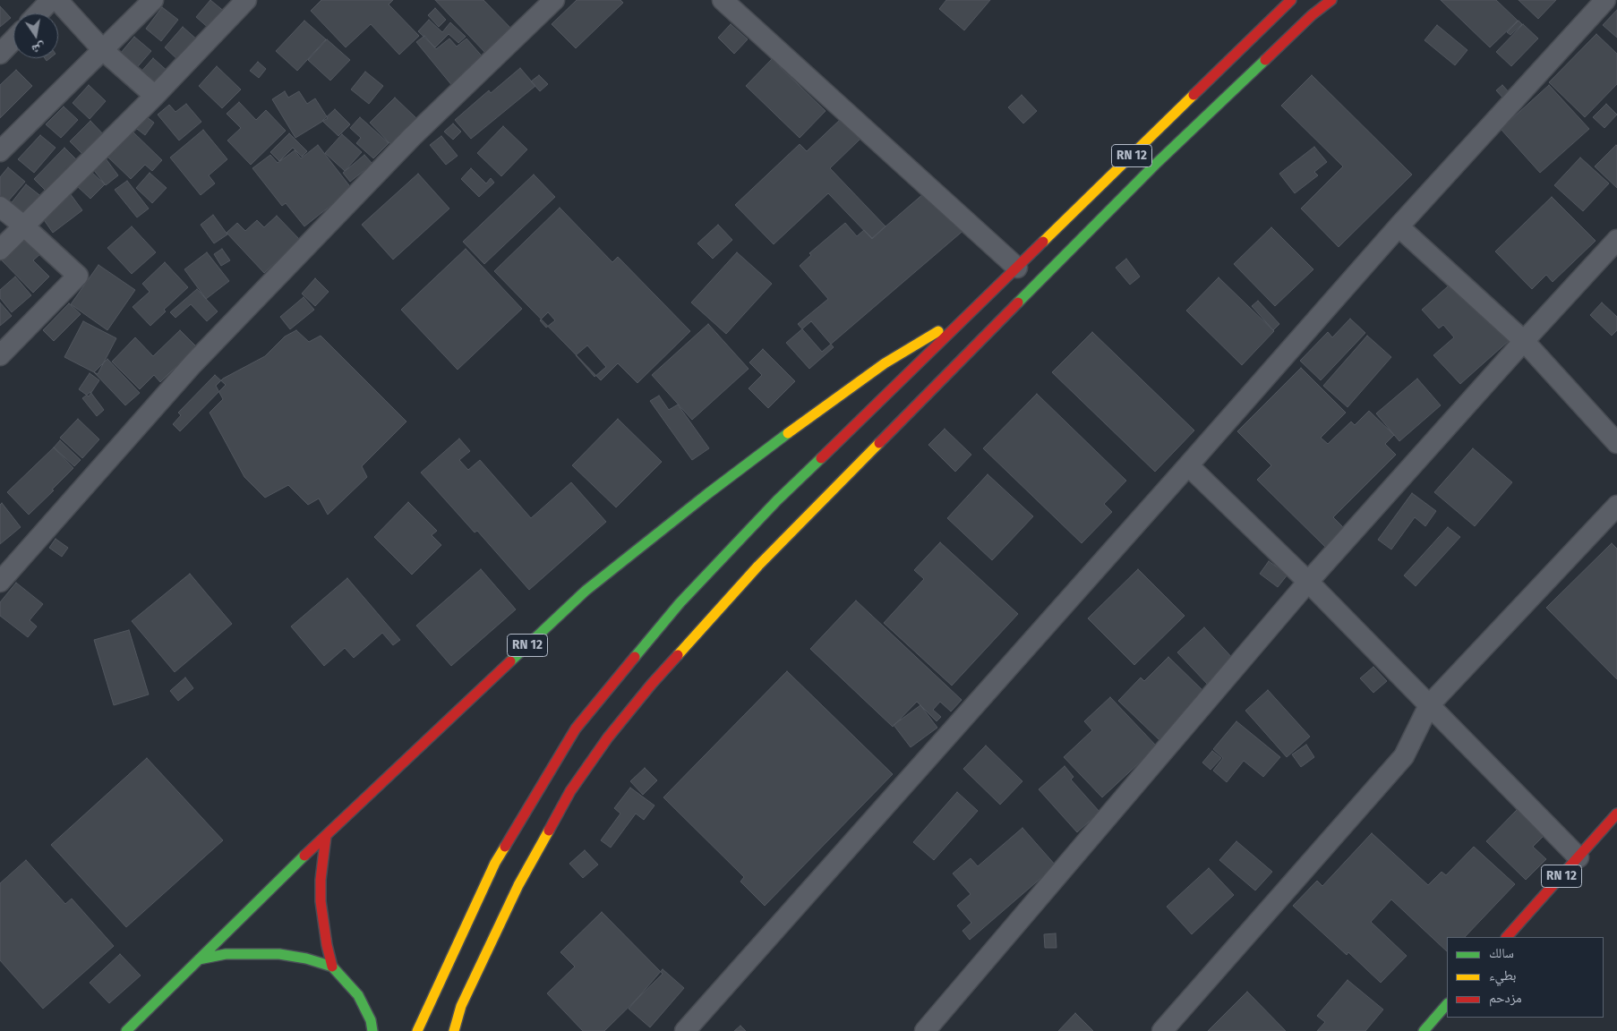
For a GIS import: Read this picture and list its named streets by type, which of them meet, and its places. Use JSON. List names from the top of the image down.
{
  "streets": {
    "main road": ["RN 12"]
  },
  "legend": ["سالك", "بطيء", "مزدحم"],
  "north": "bottom"
}
